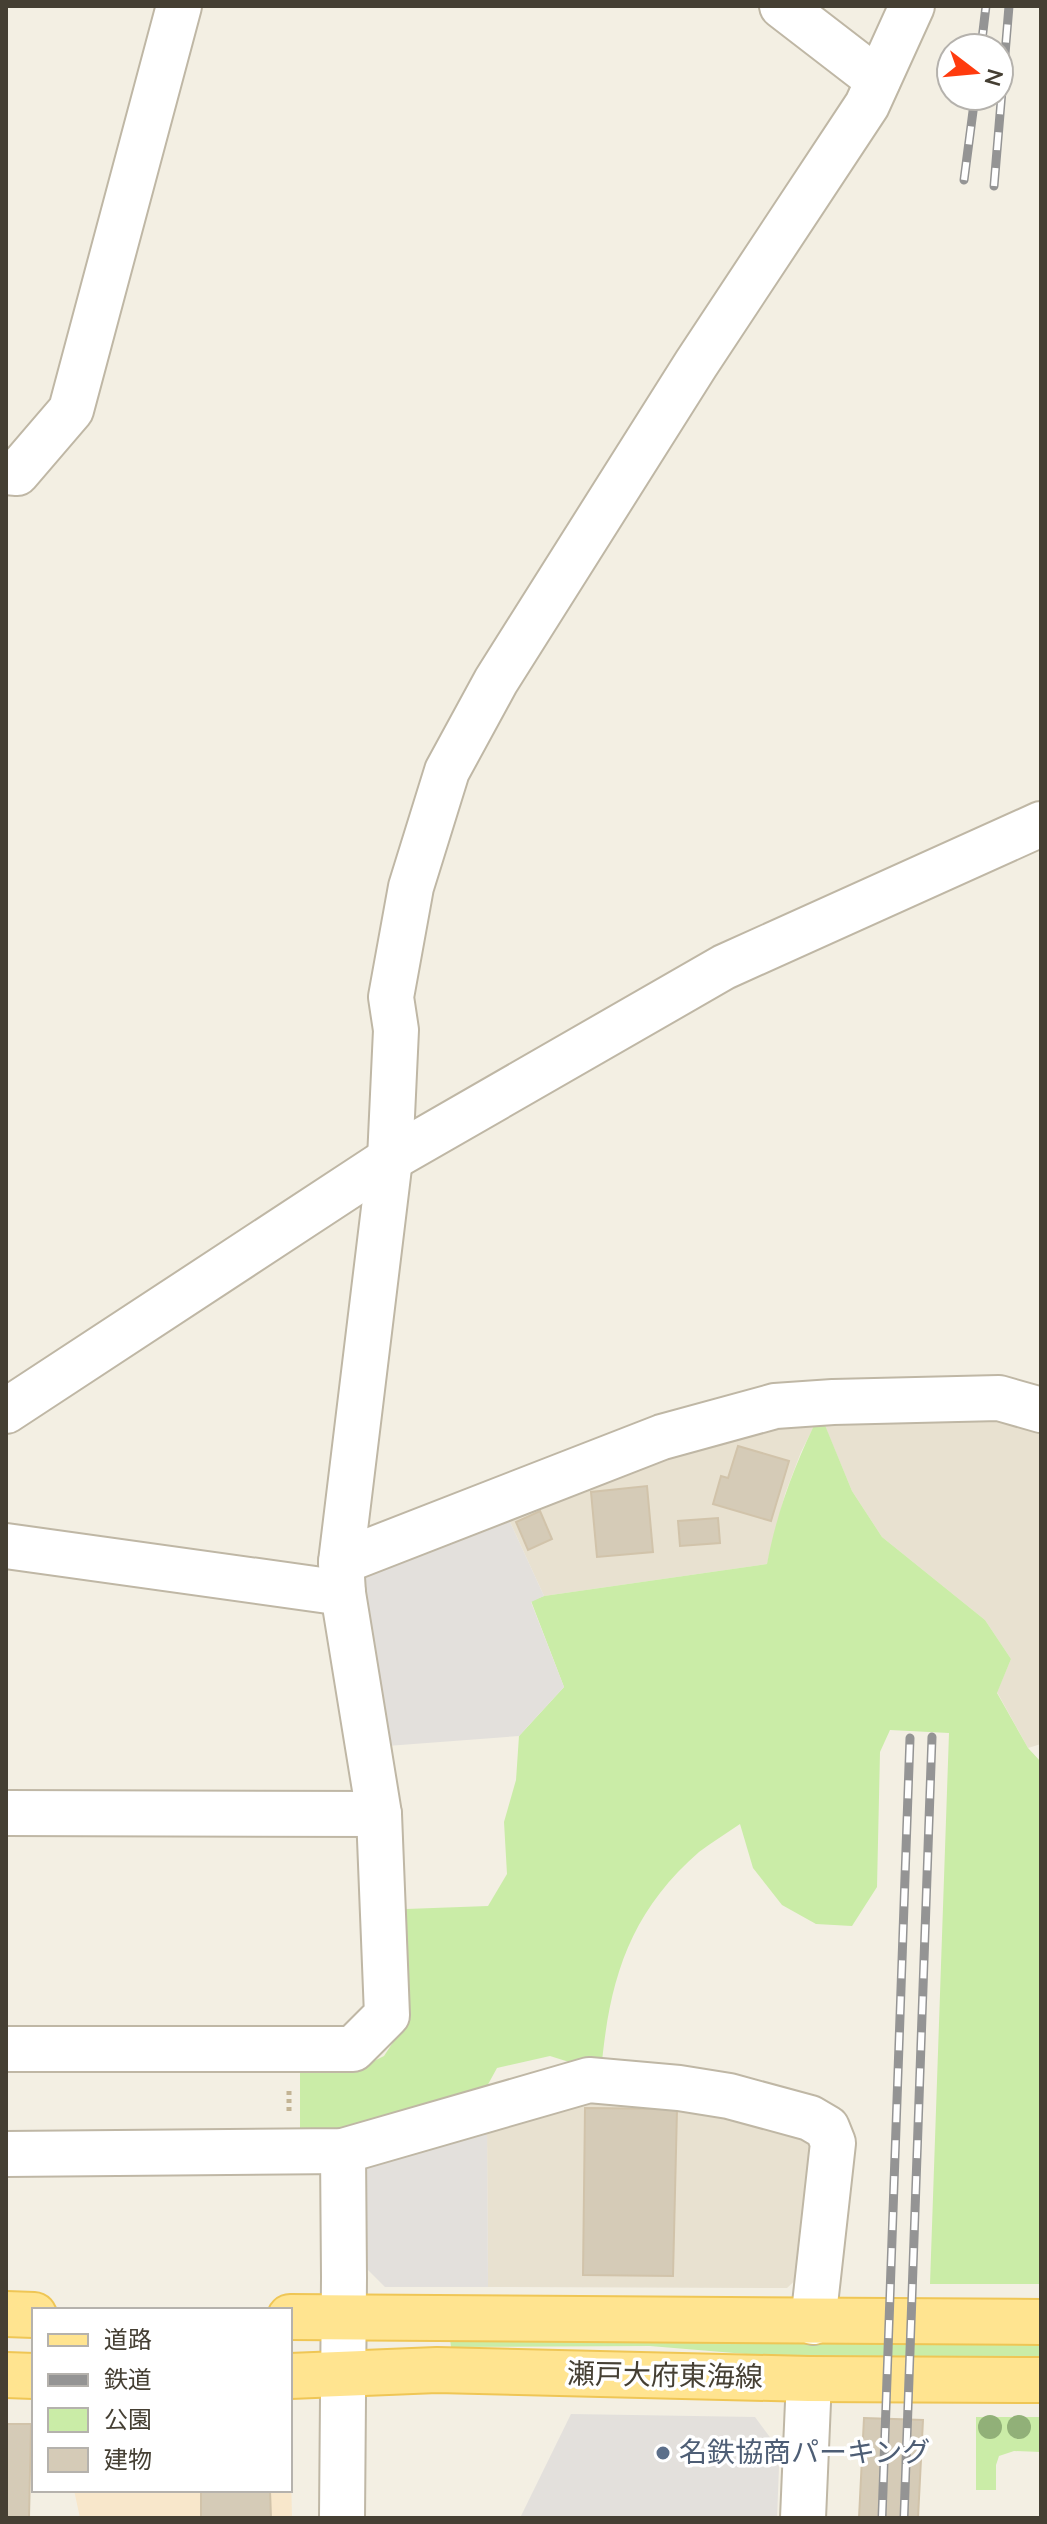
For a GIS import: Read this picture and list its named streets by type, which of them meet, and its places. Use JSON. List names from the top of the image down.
{
  "streets": {
    "main road": ["瀬戸大府東海線"]
  },
  "places": ["名鉄協商パーキング"],
  "legend": [
    "道路",
    "鉄道",
    "公園",
    "建物"
  ],
  "north": "right"
}
